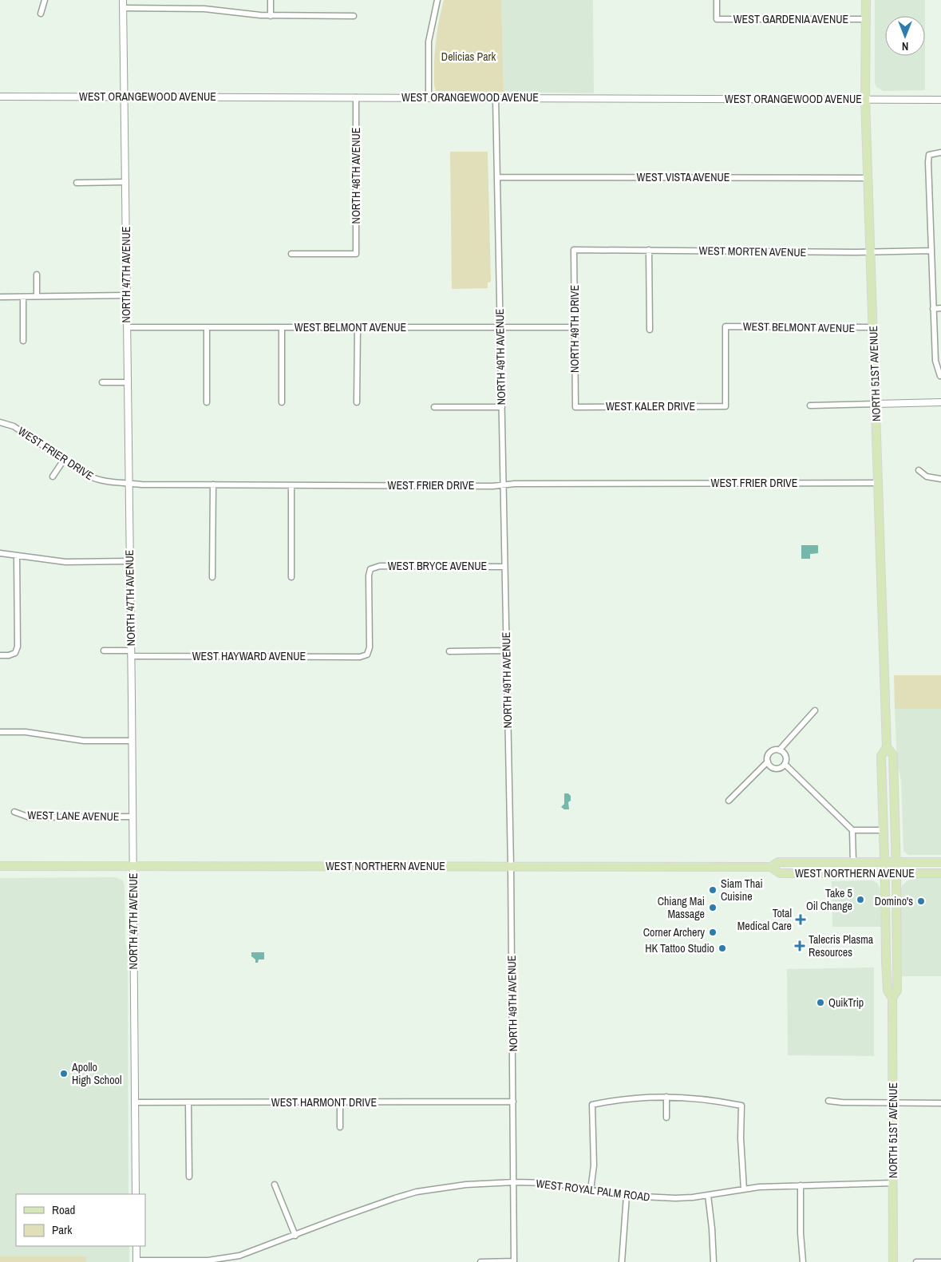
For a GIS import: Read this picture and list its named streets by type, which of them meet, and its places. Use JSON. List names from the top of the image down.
{
  "streets": {
    "main road": ["NORTH 51ST AVENUE", "WEST NORTHERN AVENUE"],
    "street": [
      "WEST GARDENIA AVENUE",
      "WEST ORANGEWOOD AVENUE",
      "NORTH 48TH AVENUE",
      "WEST VISTA AVENUE",
      "WEST MORTEN AVENUE",
      "NORTH 47TH AVENUE",
      "WEST BELMONT AVENUE",
      "NORTH 49TH DRIVE",
      "NORTH 49TH AVENUE",
      "WEST KALER DRIVE",
      "WEST FRIER DRIVE",
      "WEST BRYCE AVENUE",
      "WEST HAYWARD AVENUE",
      "WEST LANE AVENUE",
      "WEST HARMONT DRIVE",
      "WEST ROYAL PALM ROAD"
    ]
  },
  "crossings": [
    ["WEST GARDENIA AVENUE", "NORTH 51ST AVENUE"],
    ["WEST ORANGEWOOD AVENUE", "NORTH 48TH AVENUE"],
    ["WEST ORANGEWOOD AVENUE", "NORTH 47TH AVENUE"],
    ["WEST ORANGEWOOD AVENUE", "NORTH 49TH AVENUE"],
    ["WEST ORANGEWOOD AVENUE", "NORTH 51ST AVENUE"],
    ["WEST VISTA AVENUE", "NORTH 49TH AVENUE"],
    ["WEST VISTA AVENUE", "NORTH 51ST AVENUE"],
    ["WEST MORTEN AVENUE", "NORTH 49TH DRIVE"],
    ["WEST MORTEN AVENUE", "NORTH 51ST AVENUE"],
    ["NORTH 47TH AVENUE", "WEST BELMONT AVENUE"],
    ["NORTH 47TH AVENUE", "WEST FRIER DRIVE"],
    ["NORTH 47TH AVENUE", "WEST HAYWARD AVENUE"],
    ["NORTH 47TH AVENUE", "WEST LANE AVENUE"],
    ["NORTH 47TH AVENUE", "WEST NORTHERN AVENUE"],
    ["NORTH 47TH AVENUE", "WEST HARMONT DRIVE"],
    ["WEST BELMONT AVENUE", "NORTH 49TH DRIVE"],
    ["WEST BELMONT AVENUE", "NORTH 49TH AVENUE"],
    ["WEST BELMONT AVENUE", "NORTH 51ST AVENUE"],
    ["WEST BELMONT AVENUE", "WEST KALER DRIVE"],
    ["NORTH 49TH DRIVE", "WEST KALER DRIVE"],
    ["NORTH 49TH AVENUE", "WEST FRIER DRIVE"],
    ["NORTH 49TH AVENUE", "WEST BRYCE AVENUE"],
    ["NORTH 49TH AVENUE", "WEST NORTHERN AVENUE"],
    ["NORTH 49TH AVENUE", "WEST HARMONT DRIVE"],
    ["NORTH 49TH AVENUE", "WEST ROYAL PALM ROAD"],
    ["NORTH 51ST AVENUE", "WEST FRIER DRIVE"],
    ["NORTH 51ST AVENUE", "WEST NORTHERN AVENUE"],
    ["NORTH 51ST AVENUE", "WEST ROYAL PALM ROAD"],
    ["WEST BRYCE AVENUE", "WEST HAYWARD AVENUE"]
  ],
  "parks": ["Delicias Park"],
  "places": {
    "other": [
      "Siam Thai Cuisine",
      "Take 5 Oil Change",
      "Domino's",
      "Chiang Mai Massage",
      "Corner Archery",
      "HK Tattoo Studio",
      "QuikTrip",
      "Apollo High School"
    ],
    "health": ["Total Medical Care", "Talecris Plasma Resources"]
  },
  "legend": ["Road", "Park"],
  "north": "bottom"
}
